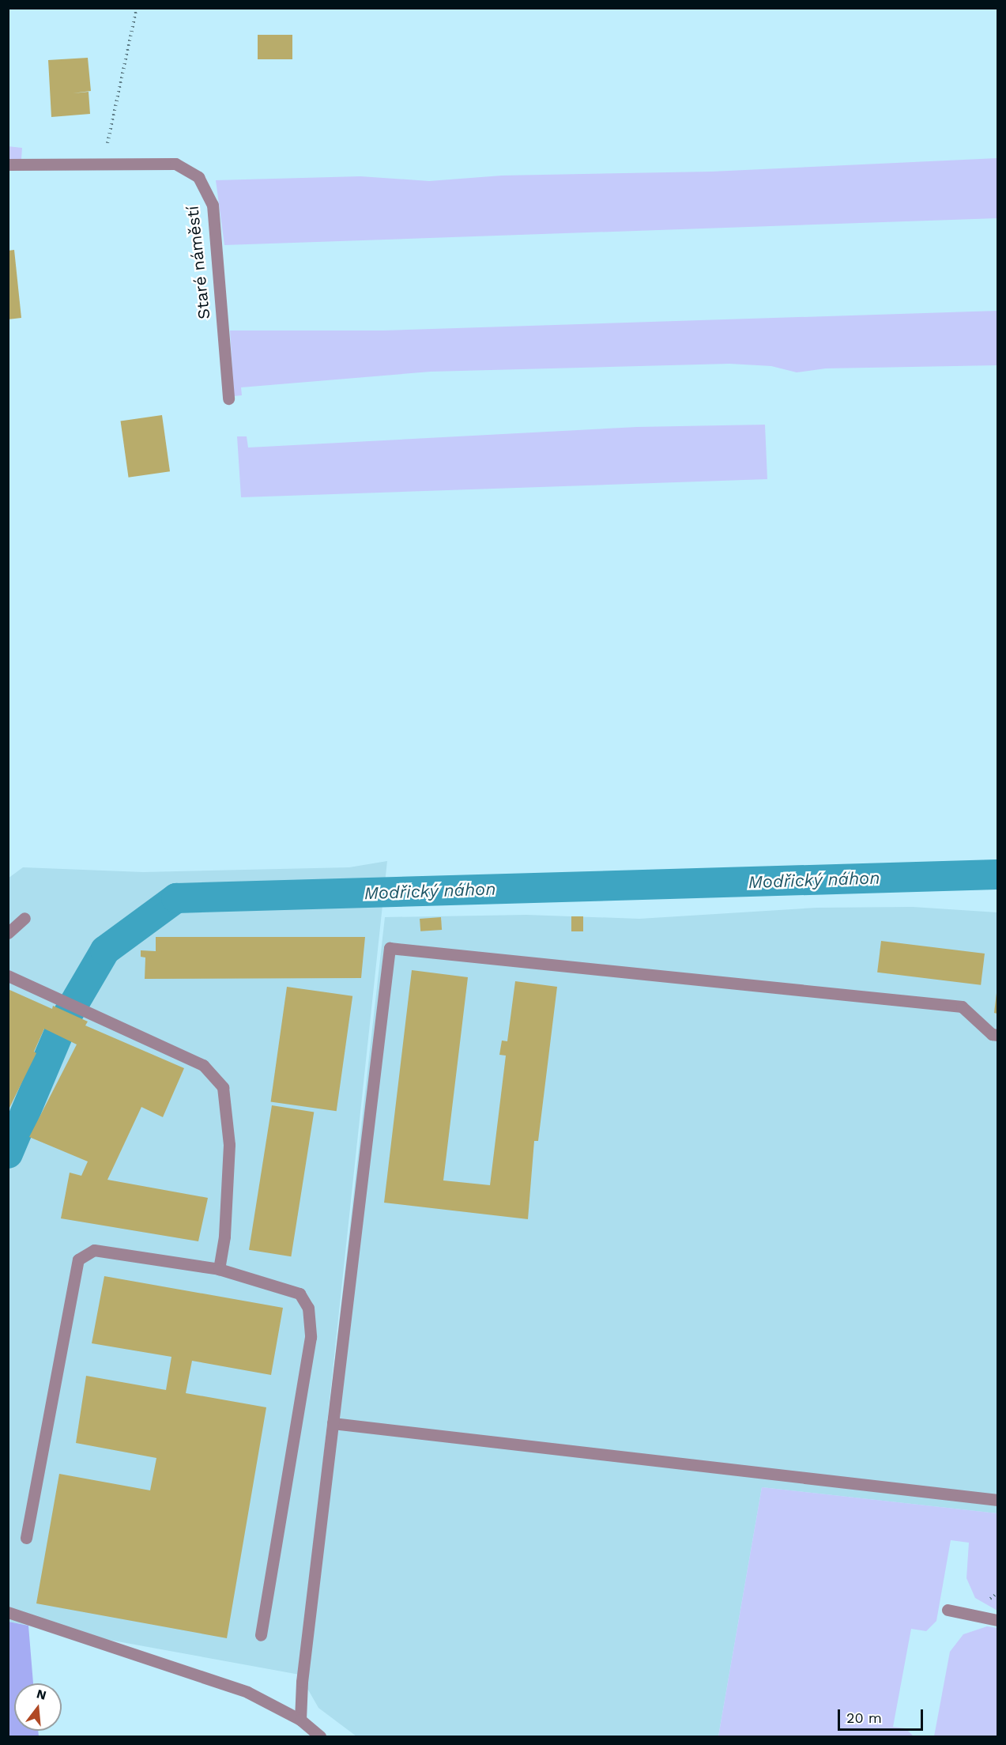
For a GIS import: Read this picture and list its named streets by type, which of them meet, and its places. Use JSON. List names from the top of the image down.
{
  "streets": {
    "street": ["Staré náměstí"]
  },
  "water": ["Modřický náhon"],
  "scale_bar": "20 m",
  "north": "top"
}
